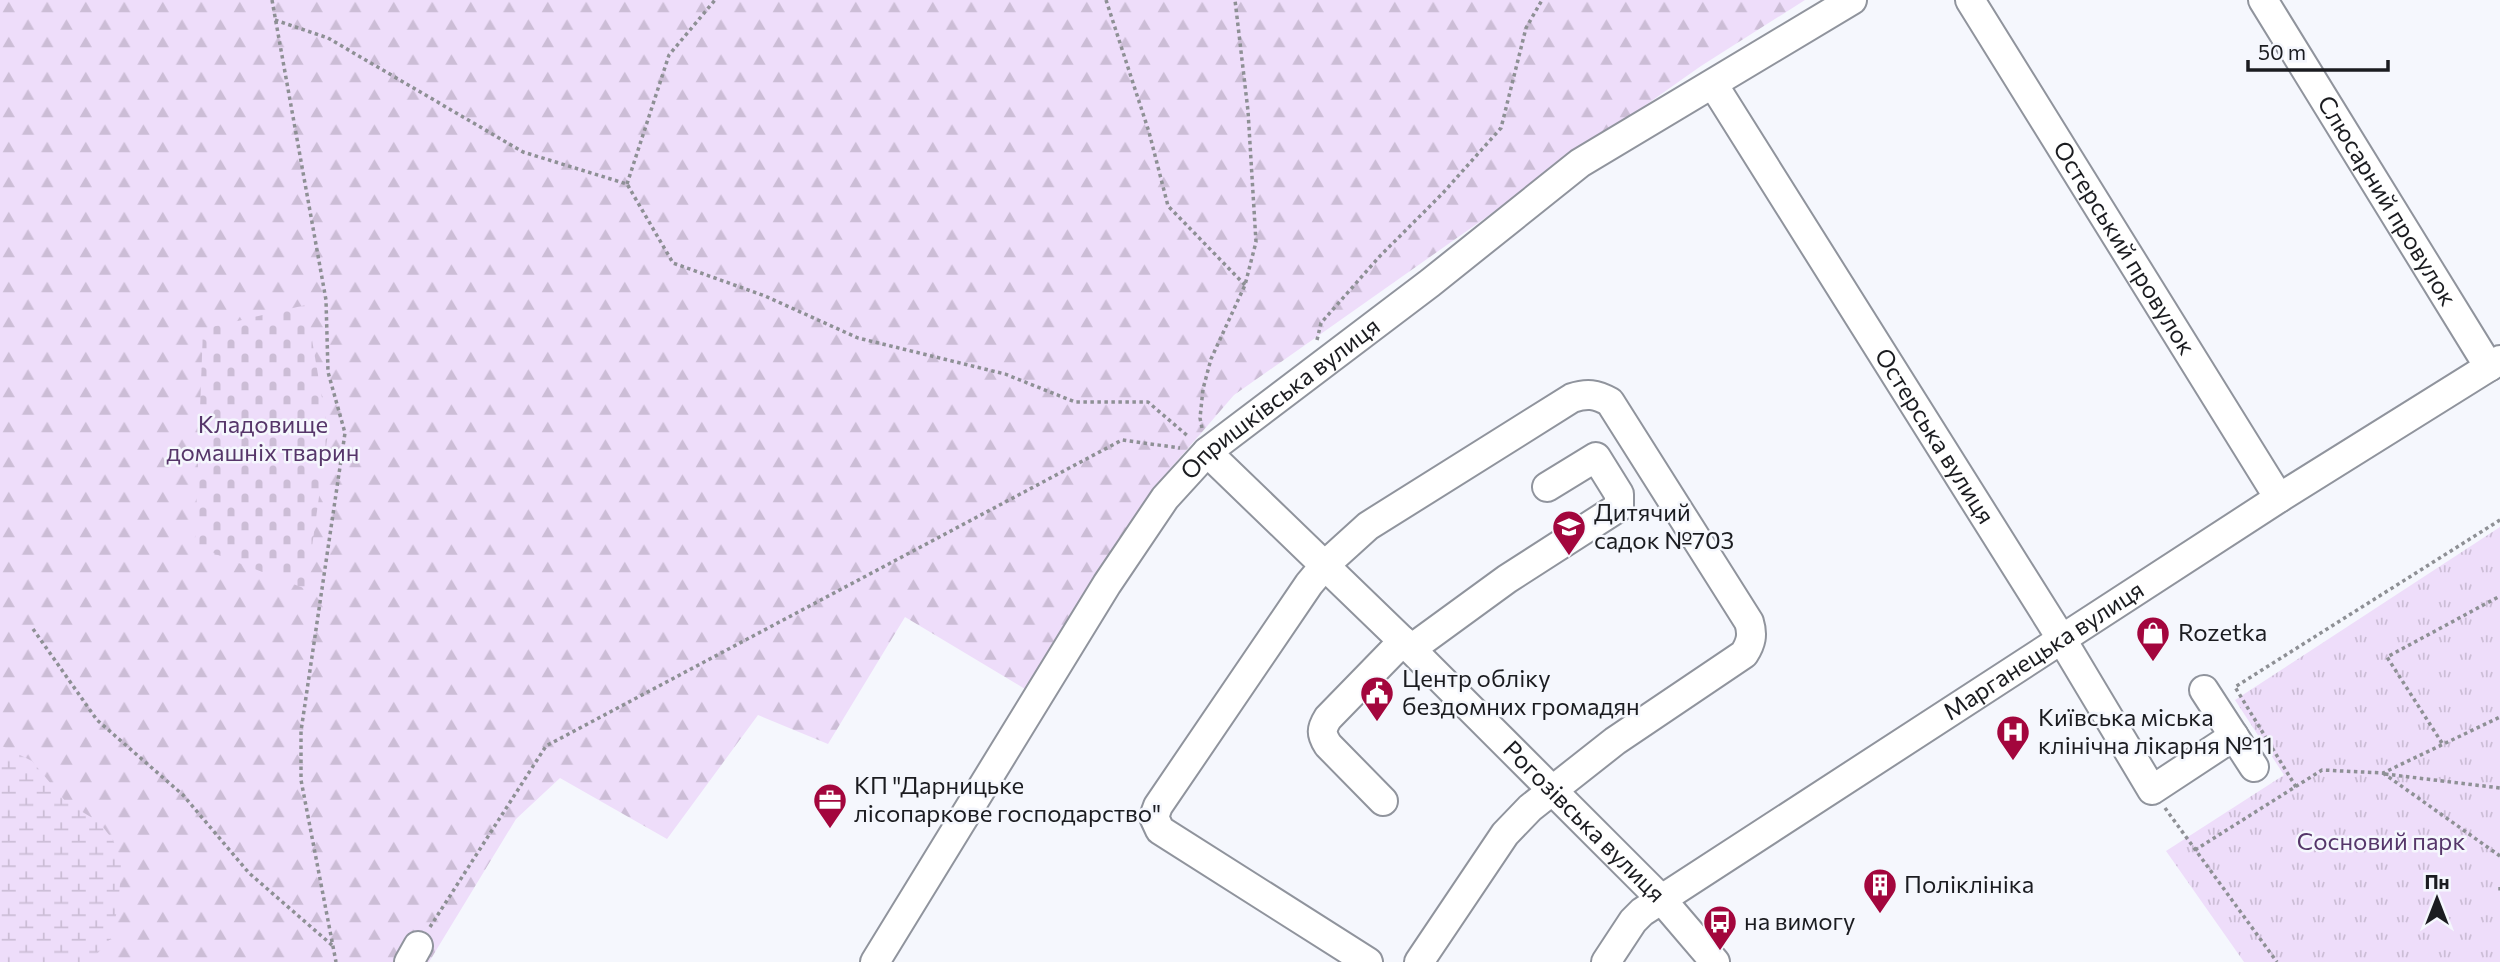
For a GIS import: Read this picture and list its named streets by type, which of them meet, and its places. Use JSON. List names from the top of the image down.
{
  "streets": {
    "street": [
      "Слюсарний провулок",
      "Остерський провулок",
      "Опришківська вулиця",
      "Остерська вулиця",
      "Марганецька вулиця",
      "Рогозівська вулиця"
    ]
  },
  "crossings": [
    ["Слюсарний провулок", "Марганецька вулиця"],
    ["Остерський провулок", "Марганецька вулиця"],
    ["Опришківська вулиця", "Остерська вулиця"],
    ["Опришківська вулиця", "Рогозівська вулиця"],
    ["Остерська вулиця", "Марганецька вулиця"],
    ["Марганецька вулиця", "Рогозівська вулиця"]
  ],
  "parks": ["Кладовище домашніх тварин", "Сосновий парк"],
  "places": {
    "school or university": ["Дитячий садок №703"],
    "shop": ["Rozetka"],
    "public building": ["Центр обліку бездомних громадян"],
    "hospital": ["Київська міська клінічна лікарня №11"],
    "office": ["КП \"Дарницьке лісопаркове господарство\""],
    "building": ["Поліклініка"],
    "bus stop": ["на вимогу"]
  },
  "scale_bar": "50 m",
  "north": "top"
}
